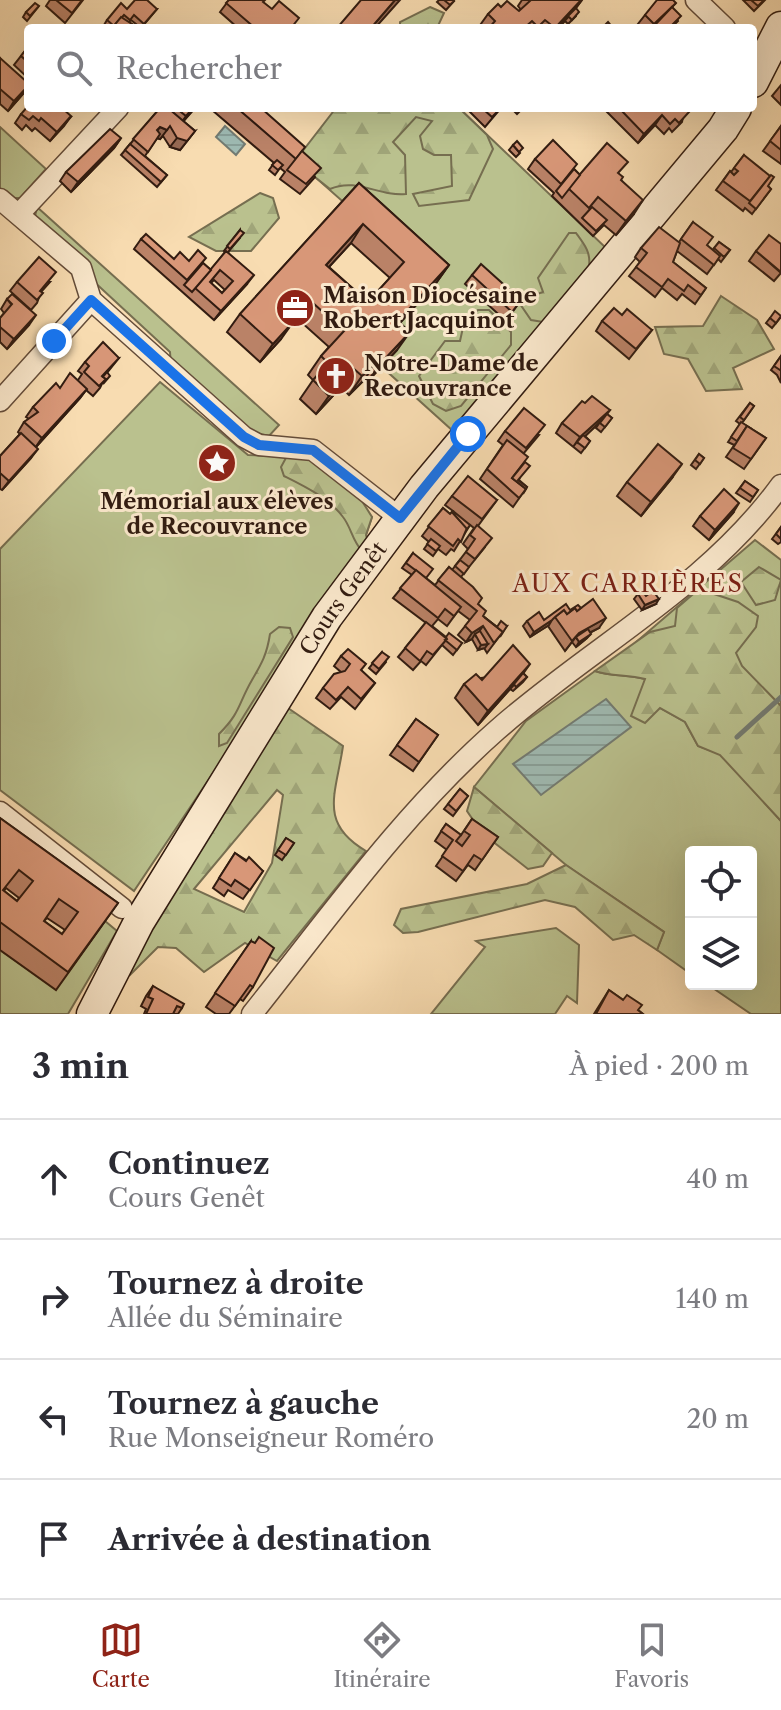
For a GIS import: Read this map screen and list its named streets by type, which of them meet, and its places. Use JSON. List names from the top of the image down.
{
  "streets": {
    "main road": ["Cours Genêt"]
  },
  "districts": ["AUX CARRIÈRES"],
  "places": {
    "office": ["Maison Diocésaine Robert Jacquinot"],
    "church": ["Notre-Dame de Recouvrance"],
    "place": ["Mémorial aux élèves de Recouvrance"]
  },
  "page": {
    "search": "Rechercher",
    "heading": ["3 min", "À pied · 200 m"],
    "list": [
      ["Continuez", "Cours Genêt", "40 m"],
      ["Tournez à droite", "Allée du Séminaire", "140 m"],
      ["Tournez à gauche", "Rue Monseigneur Roméro", "20 m"],
      "Arrivée à destination"
    ],
    "nav": ["Carte", "Itinéraire", "Favoris"]
  }
}
